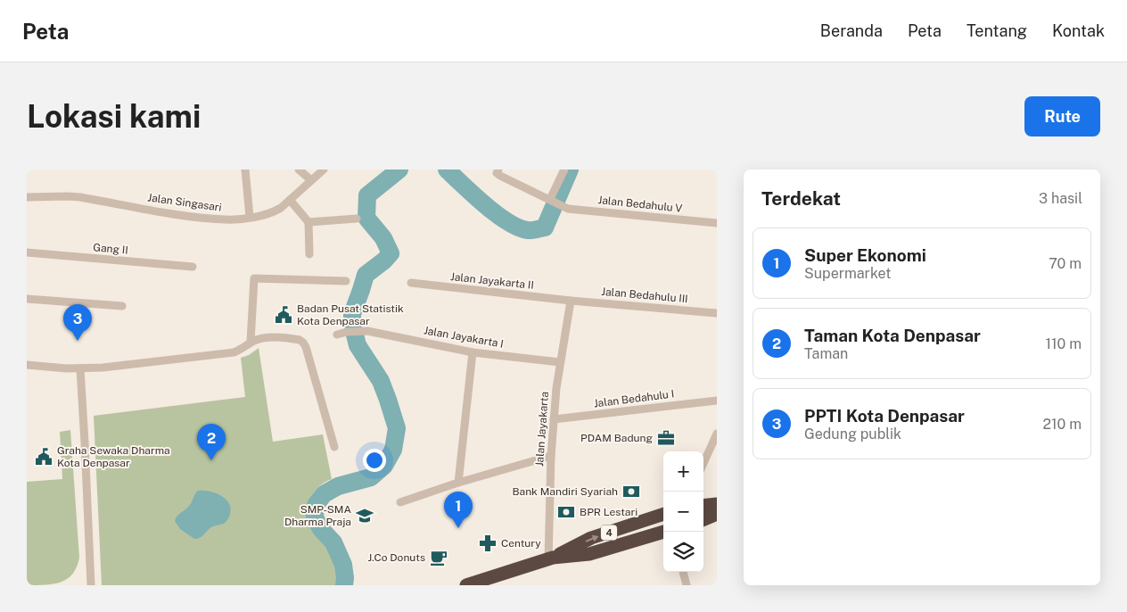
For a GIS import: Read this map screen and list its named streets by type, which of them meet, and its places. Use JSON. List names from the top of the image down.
{
  "streets": {
    "highway": ["4"],
    "street": [
      "Jalan Singasari",
      "Jalan Bedahulu V",
      "Gang II",
      "Jalan Jayakarta II",
      "Jalan Bedahulu III",
      "Jalan Jayakarta I",
      "Jalan Bedahulu I",
      "Jalan Jayakarta"
    ]
  },
  "crossings": [
    ["Jalan Jayakarta II", "Jalan Bedahulu III"],
    ["Jalan Jayakarta II", "Jalan Jayakarta"],
    ["Jalan Bedahulu III", "Jalan Jayakarta"],
    ["Jalan Jayakarta I", "Jalan Jayakarta"],
    ["Jalan Bedahulu I", "Jalan Jayakarta"],
    ["Jalan Jayakarta", "4"]
  ],
  "places": {
    "public building": ["Badan Pusat Statistik Kota Denpasar", "Graha Sewaka Dharma Kota Denpasar"],
    "office": ["PDAM Badung"],
    "bank": ["Bank Mandiri Syariah", "BPR Lestari"],
    "school or university": ["SMP-SMA Dharma Praja"],
    "pharmacy": ["Century"],
    "cafe": ["J.Co Donuts"]
  },
  "page": {
    "header": "Peta",
    "nav": [
      "Beranda",
      "Peta",
      "Tentang",
      "Kontak"
    ],
    "buttons": "Rute",
    "title": "Lokasi kami",
    "heading": ["Terdekat", "3 hasil"],
    "list": [
      {
        "mark": "1",
        "name": "Super Ekonomi",
        "note": "Supermarket",
        "value": "70 m"
      },
      {
        "mark": "2",
        "name": "Taman Kota Denpasar",
        "note": "Taman",
        "value": "110 m"
      },
      {
        "mark": "3",
        "name": "PPTI Kota Denpasar",
        "note": "Gedung publik",
        "value": "210 m"
      }
    ],
    "pins": ["3", "2", "1"],
    "map_buttons": ["+", "−"]
  }
}
